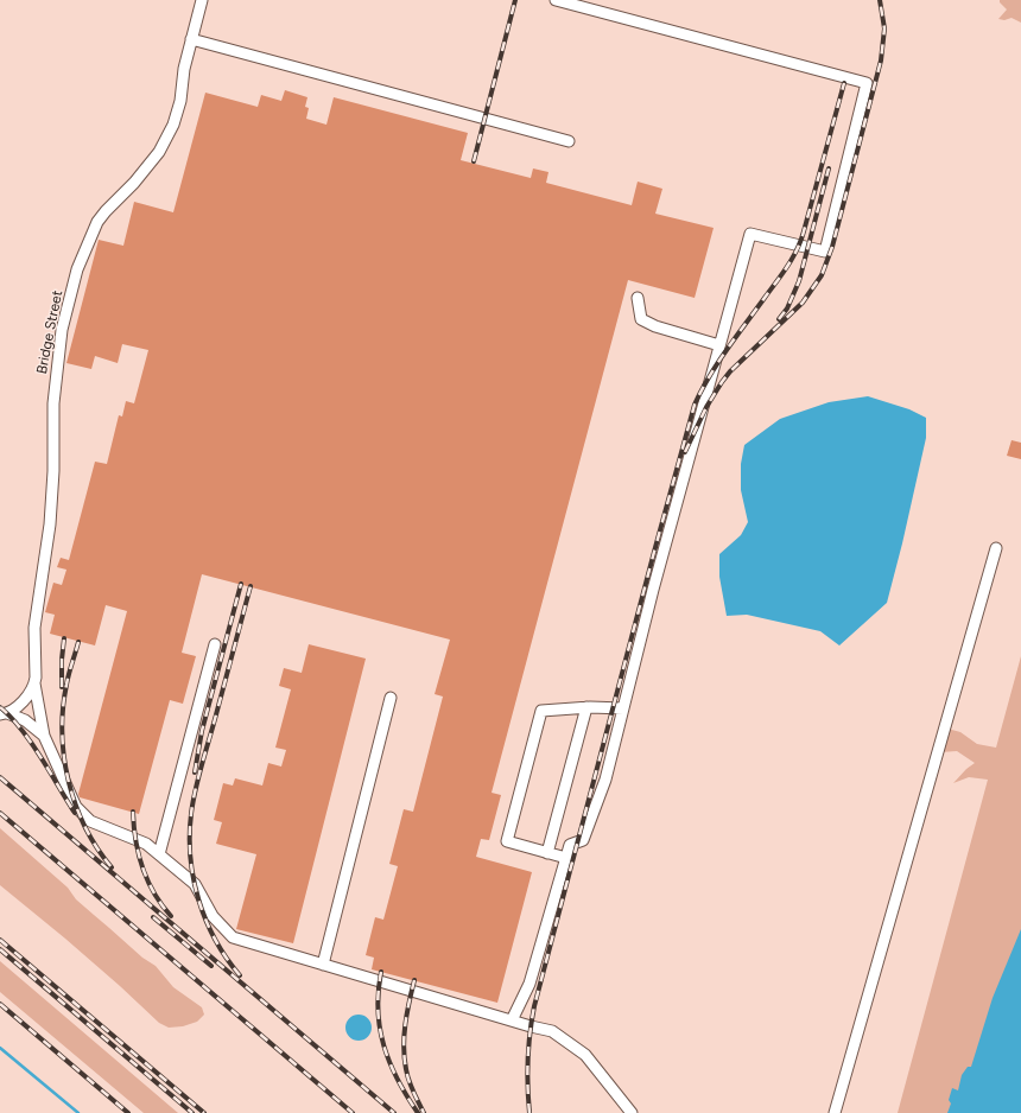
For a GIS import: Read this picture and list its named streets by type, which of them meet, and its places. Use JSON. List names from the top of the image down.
{
  "streets": {
    "lane": ["Bridge Street"]
  }
}
